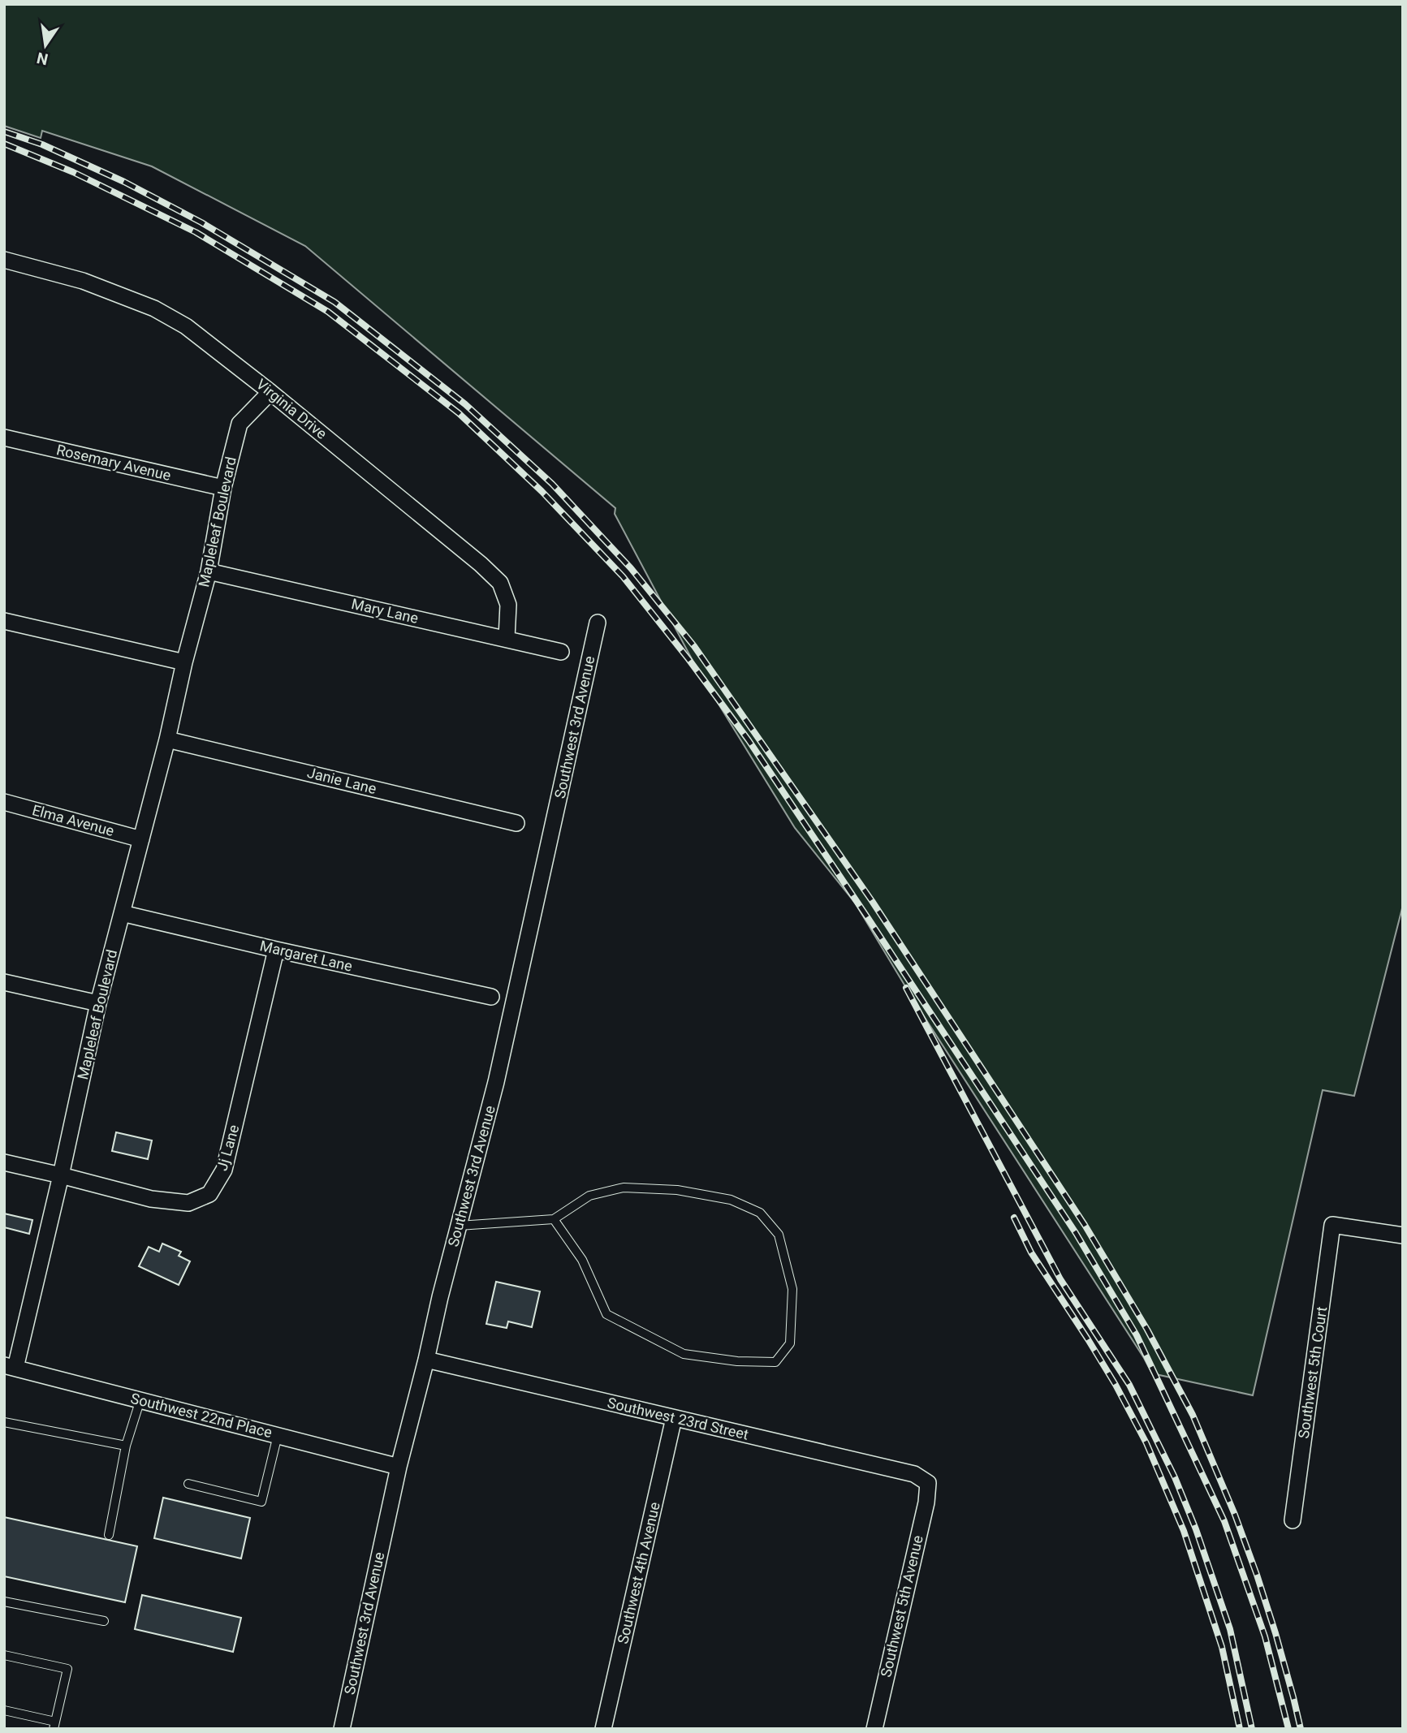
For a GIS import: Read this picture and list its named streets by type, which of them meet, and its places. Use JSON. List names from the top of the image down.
{
  "streets": {
    "street": [
      "Virginia Drive",
      "Rosemary Avenue",
      "Mapleleaf Boulevard",
      "Mary Lane",
      "Southwest 3rd Avenue",
      "Janie Lane",
      "Elma Avenue",
      "Margaret Lane",
      "Jj Lane",
      "Southwest 5th Court",
      "Southwest 22nd Place",
      "Southwest 23rd Street",
      "Southwest 4th Avenue",
      "Southwest 5th Avenue"
    ]
  },
  "crossings": [
    ["Virginia Drive", "Mapleleaf Boulevard"],
    ["Virginia Drive", "Mary Lane"],
    ["Rosemary Avenue", "Mapleleaf Boulevard"],
    ["Mapleleaf Boulevard", "Mary Lane"],
    ["Mapleleaf Boulevard", "Janie Lane"],
    ["Mapleleaf Boulevard", "Elma Avenue"],
    ["Mapleleaf Boulevard", "Margaret Lane"],
    ["Mapleleaf Boulevard", "Jj Lane"],
    ["Mapleleaf Boulevard", "Southwest 22nd Place"],
    ["Southwest 3rd Avenue", "Southwest 22nd Place"],
    ["Southwest 3rd Avenue", "Southwest 23rd Street"],
    ["Margaret Lane", "Jj Lane"],
    ["Southwest 23rd Street", "Southwest 4th Avenue"],
    ["Southwest 23rd Street", "Southwest 5th Avenue"]
  ],
  "north": "bottom"
}
